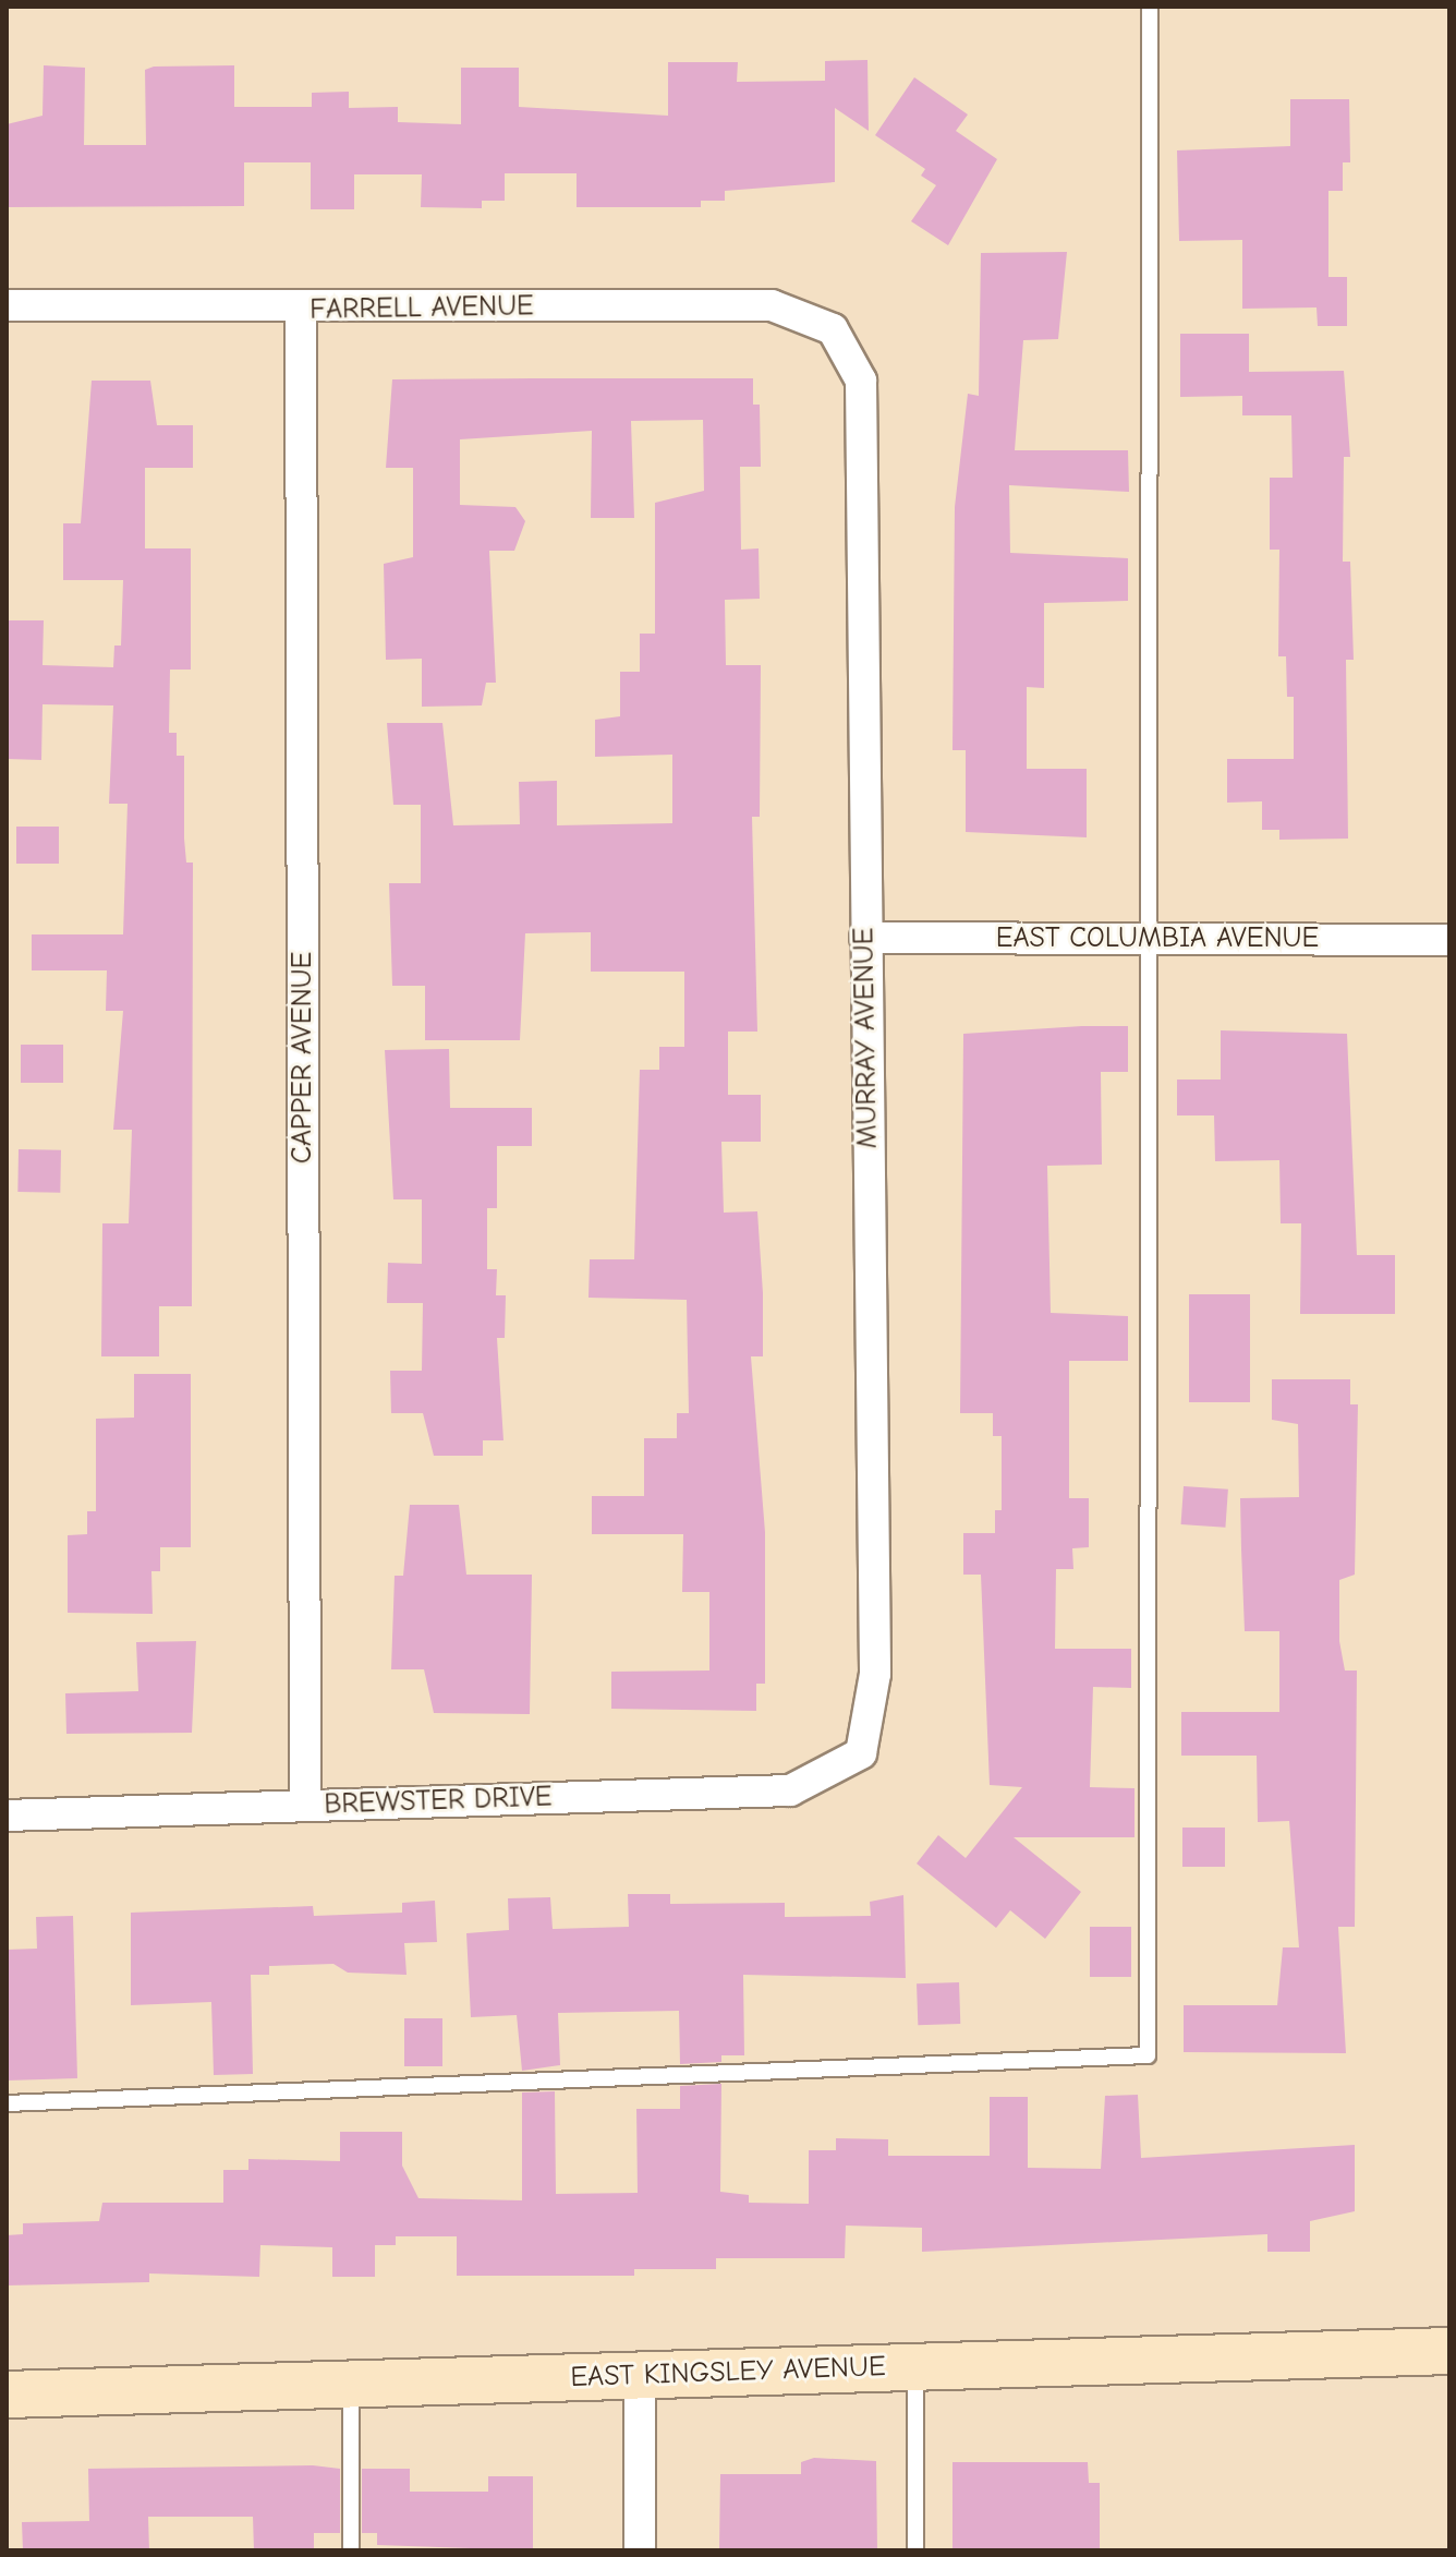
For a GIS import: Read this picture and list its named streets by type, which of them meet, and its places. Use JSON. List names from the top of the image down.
{
  "streets": {
    "street": [
      "FARRELL AVENUE",
      "EAST COLUMBIA AVENUE",
      "MURRAY AVENUE",
      "CAPPER AVENUE",
      "BREWSTER DRIVE",
      "EAST KINGSLEY AVENUE"
    ]
  },
  "crossings": [
    ["FARRELL AVENUE", "MURRAY AVENUE"],
    ["FARRELL AVENUE", "CAPPER AVENUE"],
    ["EAST COLUMBIA AVENUE", "MURRAY AVENUE"],
    ["MURRAY AVENUE", "BREWSTER DRIVE"],
    ["CAPPER AVENUE", "BREWSTER DRIVE"]
  ]
}
